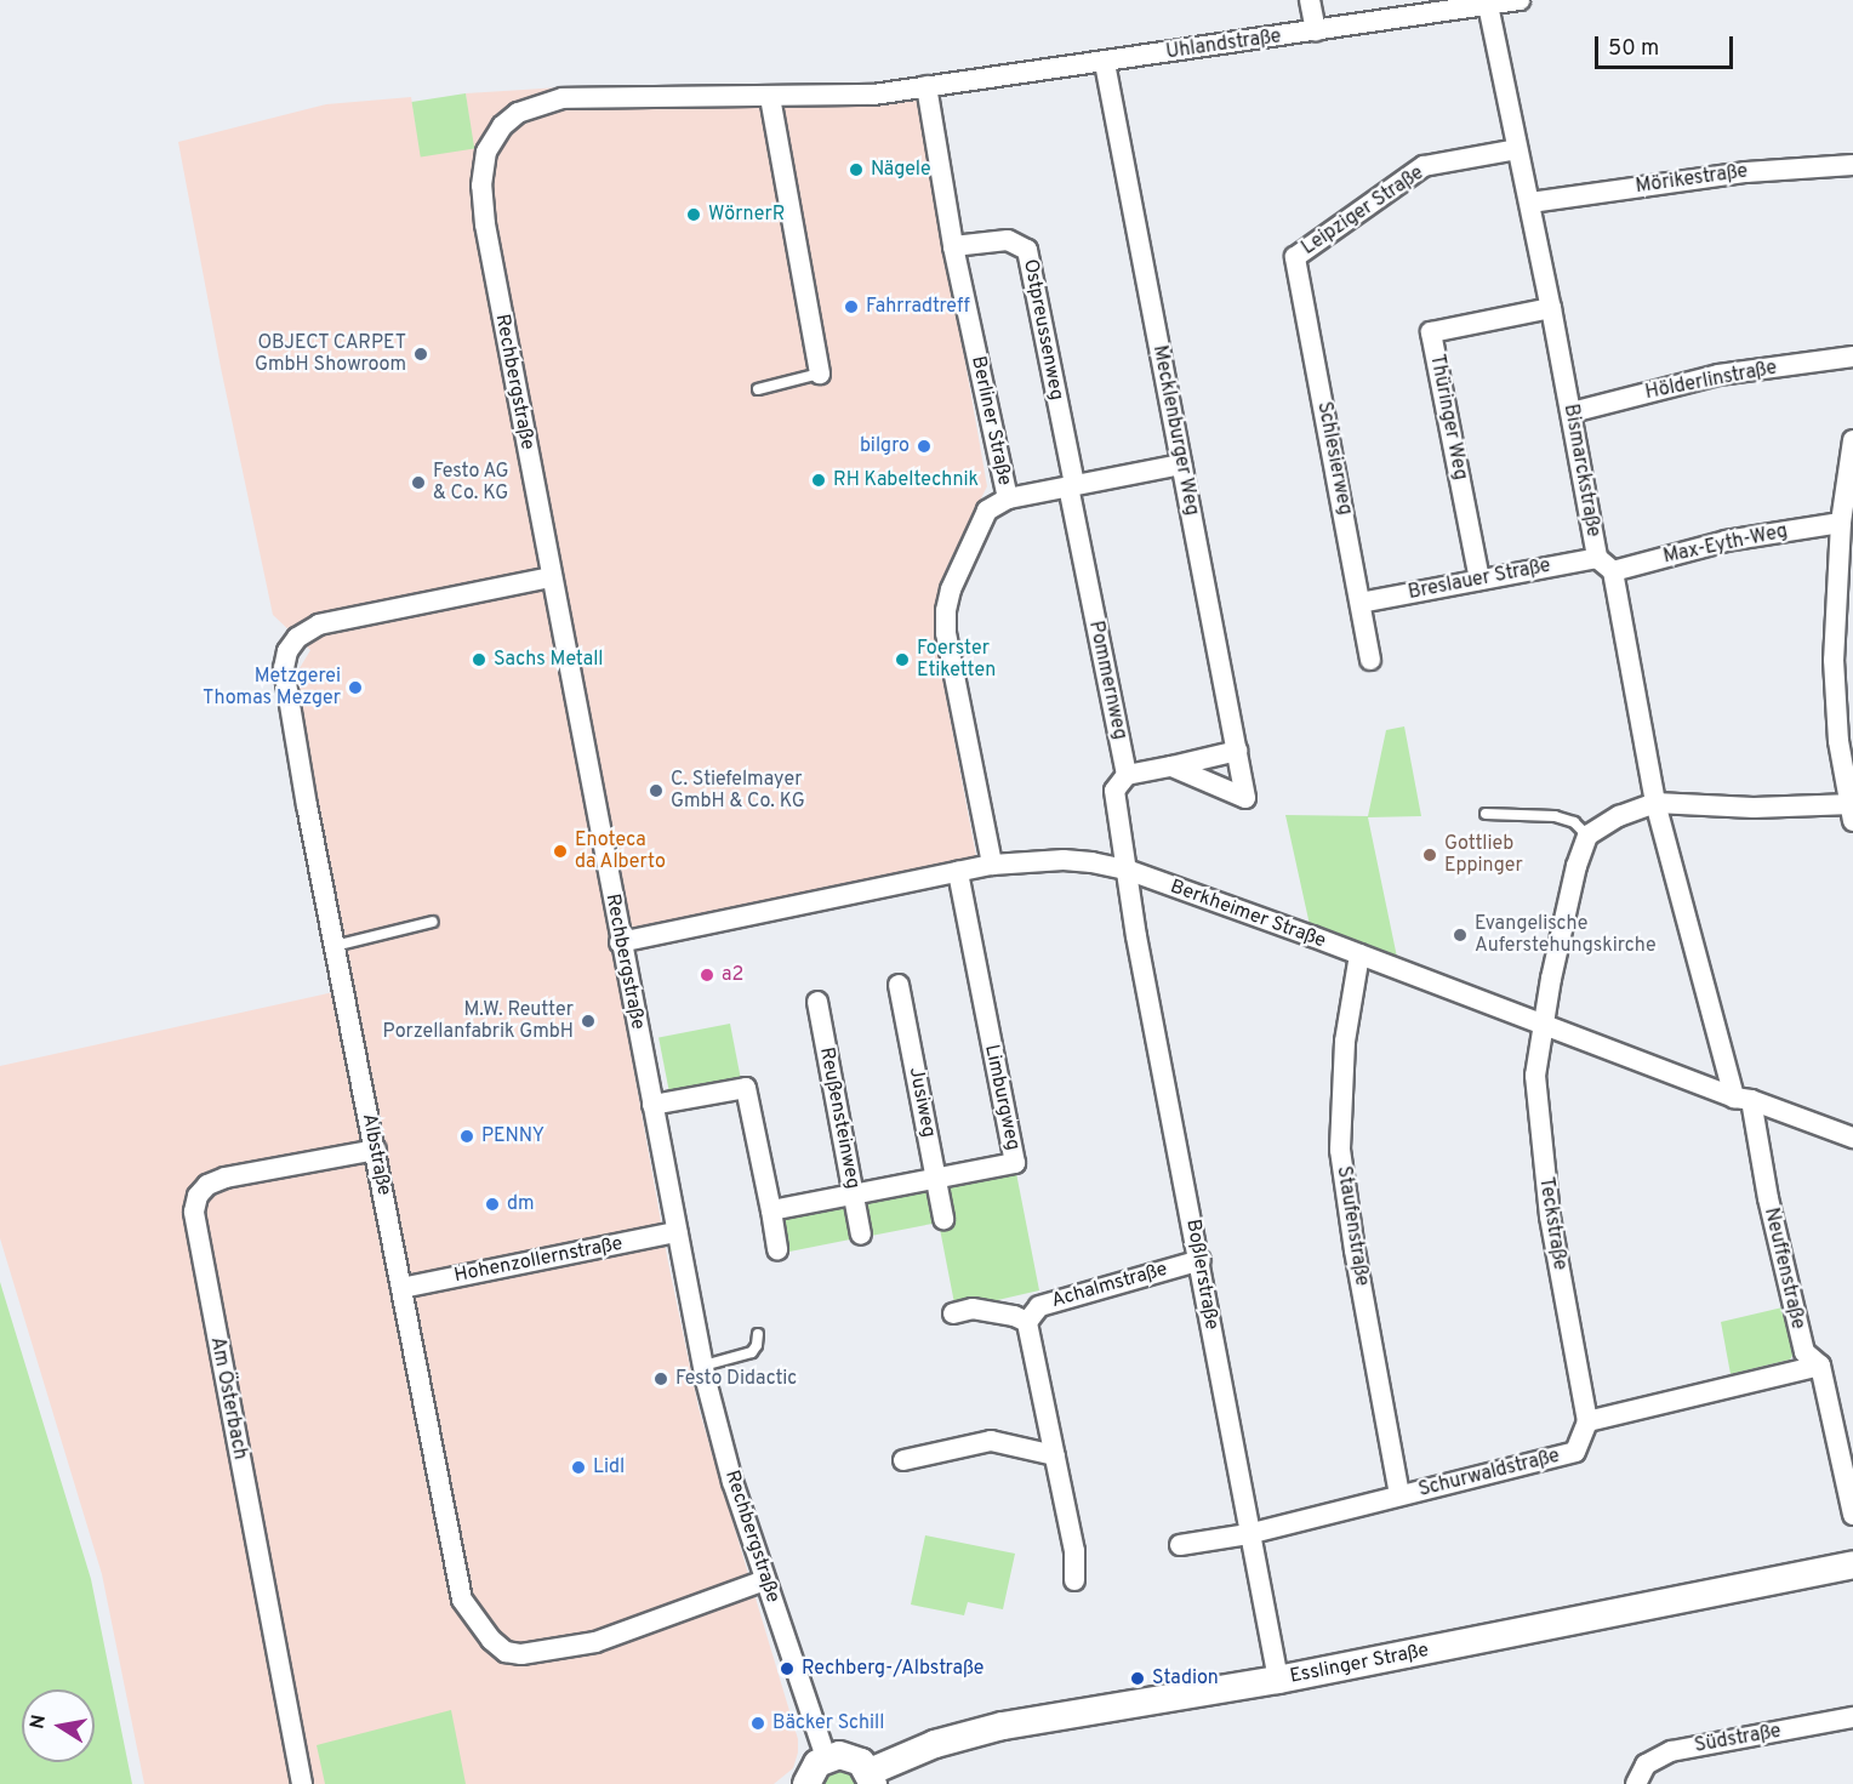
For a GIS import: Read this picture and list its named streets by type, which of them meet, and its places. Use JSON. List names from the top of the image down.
{
  "streets": {
    "main road": ["Esslinger Straße"],
    "street": [
      "Uhlandstraße",
      "Mörikestraße",
      "Leipziger Straße",
      "Ostpreussenweg",
      "Hölderlinstraße",
      "Rechbergstraße",
      "Thüringer Weg",
      "Berliner Straße",
      "Mecklenburger Weg",
      "Schlesierweg",
      "Bismarckstraße",
      "Max-Eyth-Weg",
      "Breslauer Straße",
      "Pommernweg",
      "Berkheimer Straße",
      "Limburgweg",
      "Jusiweg",
      "Reußensteinweg",
      "Albstraße",
      "Teckstraße",
      "Staufenstraße",
      "Hohenzollernstraße",
      "Neuffenstraße",
      "Boßlerstraße",
      "Achalmstraße",
      "Am Österbach",
      "Schurwaldstraße",
      "Südstraße"
    ]
  },
  "crossings": [
    ["Uhlandstraße", "Rechbergstraße"],
    ["Uhlandstraße", "Berliner Straße"],
    ["Uhlandstraße", "Mecklenburger Weg"],
    ["Uhlandstraße", "Bismarckstraße"],
    ["Mörikestraße", "Bismarckstraße"],
    ["Leipziger Straße", "Schlesierweg"],
    ["Leipziger Straße", "Bismarckstraße"],
    ["Ostpreussenweg", "Berliner Straße"],
    ["Ostpreussenweg", "Pommernweg"],
    ["Hölderlinstraße", "Bismarckstraße"],
    ["Rechbergstraße", "Berliner Straße"],
    ["Rechbergstraße", "Berkheimer Straße"],
    ["Rechbergstraße", "Albstraße"],
    ["Rechbergstraße", "Hohenzollernstraße"],
    ["Rechbergstraße", "Esslinger Straße"],
    ["Thüringer Weg", "Bismarckstraße"],
    ["Thüringer Weg", "Breslauer Straße"],
    ["Berliner Straße", "Berkheimer Straße"],
    ["Schlesierweg", "Breslauer Straße"],
    ["Bismarckstraße", "Max-Eyth-Weg"],
    ["Bismarckstraße", "Breslauer Straße"],
    ["Berkheimer Straße", "Limburgweg"],
    ["Berkheimer Straße", "Teckstraße"],
    ["Berkheimer Straße", "Staufenstraße"],
    ["Berkheimer Straße", "Neuffenstraße"],
    ["Berkheimer Straße", "Boßlerstraße"],
    ["Limburgweg", "Jusiweg"],
    ["Limburgweg", "Reußensteinweg"],
    ["Albstraße", "Hohenzollernstraße"],
    ["Albstraße", "Am Österbach"],
    ["Teckstraße", "Schurwaldstraße"],
    ["Staufenstraße", "Schurwaldstraße"],
    ["Boßlerstraße", "Achalmstraße"],
    ["Boßlerstraße", "Schurwaldstraße"],
    ["Boßlerstraße", "Esslinger Straße"]
  ],
  "places": [
    "Nägele",
    "WörnerR",
    "Fahrradtreff",
    "OBJECT CARPET GmbH Showroom",
    "bilgro",
    "RH Kabeltechnik",
    "Festo AG & Co. KG",
    "Sachs Metall",
    "Foerster Etiketten",
    "Metzgerei Thomas Mezger",
    "C. Stiefelmayer GmbH & Co. KG",
    "Enoteca da Alberto",
    "Gottlieb Eppinger",
    "Evangelische Auferstehungskirche",
    "a2",
    "M.W. Reutter Porzellanfabrik GmbH",
    "PENNY",
    "dm",
    "Festo Didactic",
    "Lidl",
    "Rechberg-/Albstraße",
    "Stadion",
    "Bäcker Schill"
  ],
  "scale_bar": "50 m",
  "north": "left"
}
